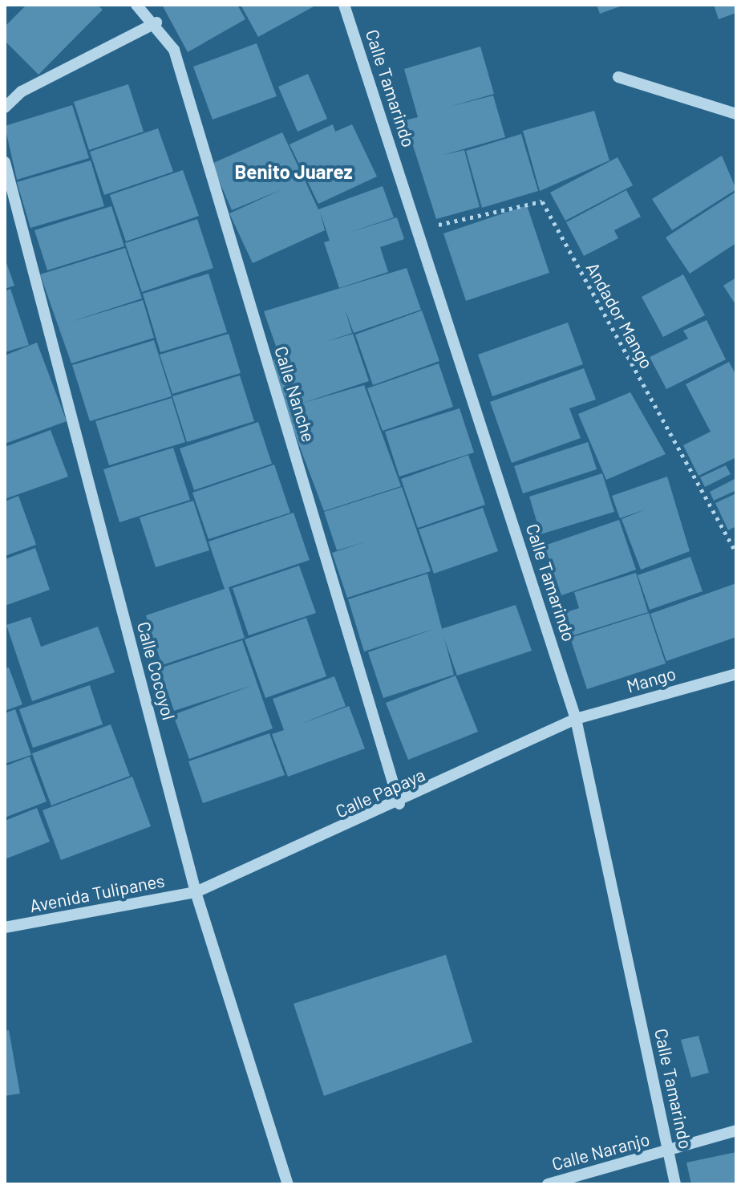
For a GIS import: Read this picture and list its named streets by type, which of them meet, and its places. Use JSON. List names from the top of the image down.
{
  "streets": {
    "street": [
      "Calle Tamarindo",
      "Calle Nanche",
      "Calle Cocoyol",
      "Mango",
      "Calle Papaya",
      "Avenida Tulipanes",
      "Calle Naranjo"
    ],
    "path": ["Andador Mango"]
  },
  "crossings": [
    ["Calle Tamarindo", "Andador Mango"],
    ["Calle Tamarindo", "Mango"],
    ["Calle Tamarindo", "Calle Papaya"],
    ["Calle Tamarindo", "Calle Naranjo"],
    ["Calle Nanche", "Calle Papaya"],
    ["Calle Cocoyol", "Calle Papaya"],
    ["Calle Cocoyol", "Avenida Tulipanes"],
    ["Mango", "Calle Papaya"],
    ["Calle Papaya", "Avenida Tulipanes"]
  ],
  "districts": ["Benito Juarez"]
}
